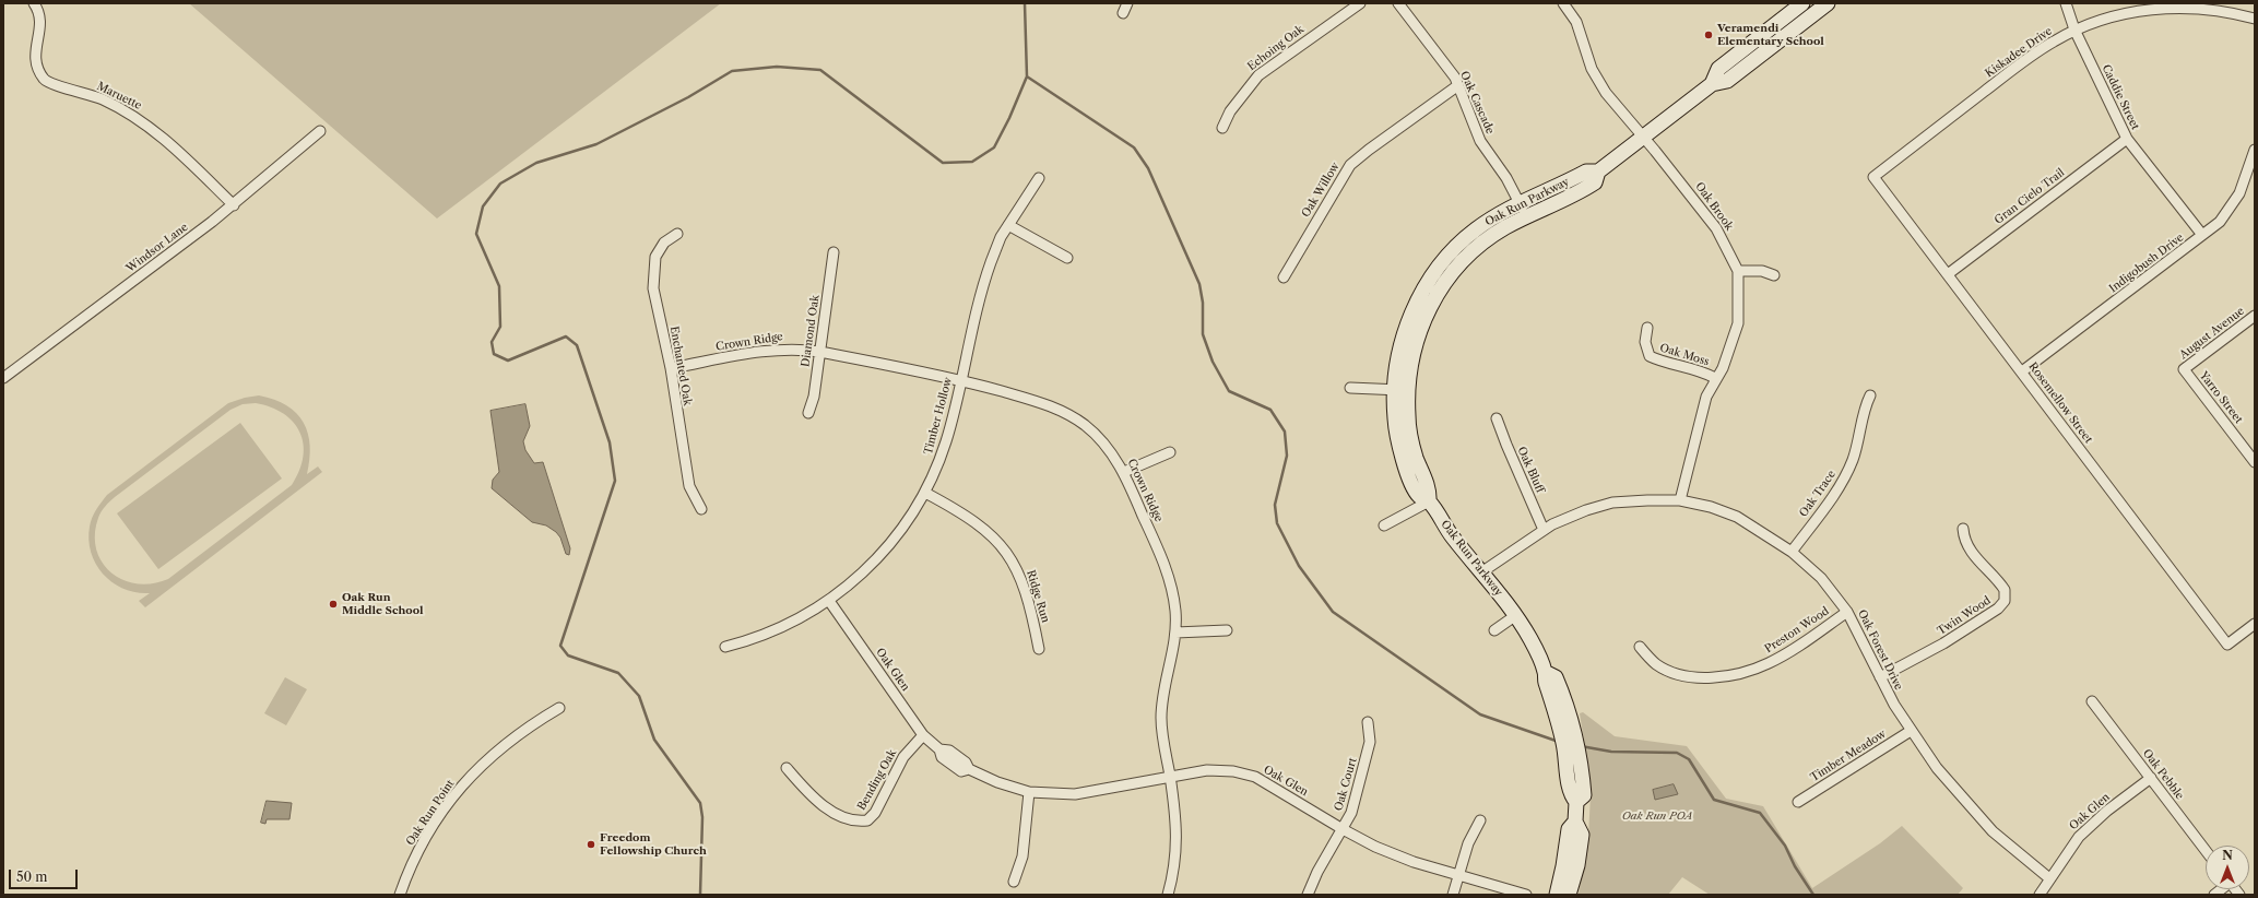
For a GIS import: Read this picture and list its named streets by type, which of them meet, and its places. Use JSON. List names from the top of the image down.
{
  "streets": {
    "street": [
      "Echoing Oak",
      "Kiskadee Drive",
      "Maruette",
      "Caddie Street",
      "Oak Cascade",
      "Oak Willow",
      "Gran Cielo Trail",
      "Oak Run Parkway",
      "Oak Brook",
      "Windsor Lane",
      "Indigobush Drive",
      "Diamond Oak",
      "August Avenue",
      "Crown Ridge",
      "Oak Moss",
      "Enchanted Oak",
      "Yarro Street",
      "Rosemellow Street",
      "Timber Hollow",
      "Oak Bluff",
      "Oak Trace",
      "Ridge Run",
      "Twin Wood",
      "Preston Wood",
      "Oak Forest Drive",
      "Oak Glen",
      "Timber Meadow",
      "Oak Pebble",
      "Bending Oak",
      "Oak Court",
      "Oak Run Point"
    ]
  },
  "crossings": [
    ["Kiskadee Drive", "Caddie Street"],
    ["Kiskadee Drive", "Rosemellow Street"],
    ["Maruette", "Windsor Lane"],
    ["Caddie Street", "Gran Cielo Trail"],
    ["Caddie Street", "Indigobush Drive"],
    ["Oak Cascade", "Oak Willow"],
    ["Oak Cascade", "Oak Run Parkway"],
    ["Gran Cielo Trail", "Rosemellow Street"],
    ["Oak Run Parkway", "Oak Brook"],
    ["Oak Run Parkway", "Oak Forest Drive"],
    ["Oak Brook", "Oak Moss"],
    ["Oak Brook", "Oak Forest Drive"],
    ["Indigobush Drive", "Rosemellow Street"],
    ["Diamond Oak", "Crown Ridge"],
    ["August Avenue", "Yarro Street"],
    ["Crown Ridge", "Enchanted Oak"],
    ["Crown Ridge", "Timber Hollow"],
    ["Crown Ridge", "Oak Glen"],
    ["Timber Hollow", "Ridge Run"],
    ["Timber Hollow", "Oak Glen"],
    ["Oak Bluff", "Oak Forest Drive"],
    ["Oak Trace", "Oak Forest Drive"],
    ["Twin Wood", "Oak Forest Drive"],
    ["Preston Wood", "Oak Forest Drive"],
    ["Oak Forest Drive", "Oak Glen"],
    ["Oak Forest Drive", "Timber Meadow"],
    ["Oak Glen", "Oak Pebble"],
    ["Oak Glen", "Bending Oak"],
    ["Oak Glen", "Oak Court"]
  ],
  "parks": ["Oak Run POA"],
  "places": ["Veramendi Elementary School", "Oak Run Middle School", "Freedom Fellowship Church"],
  "scale_bar": "50 m",
  "north": "top"
}
